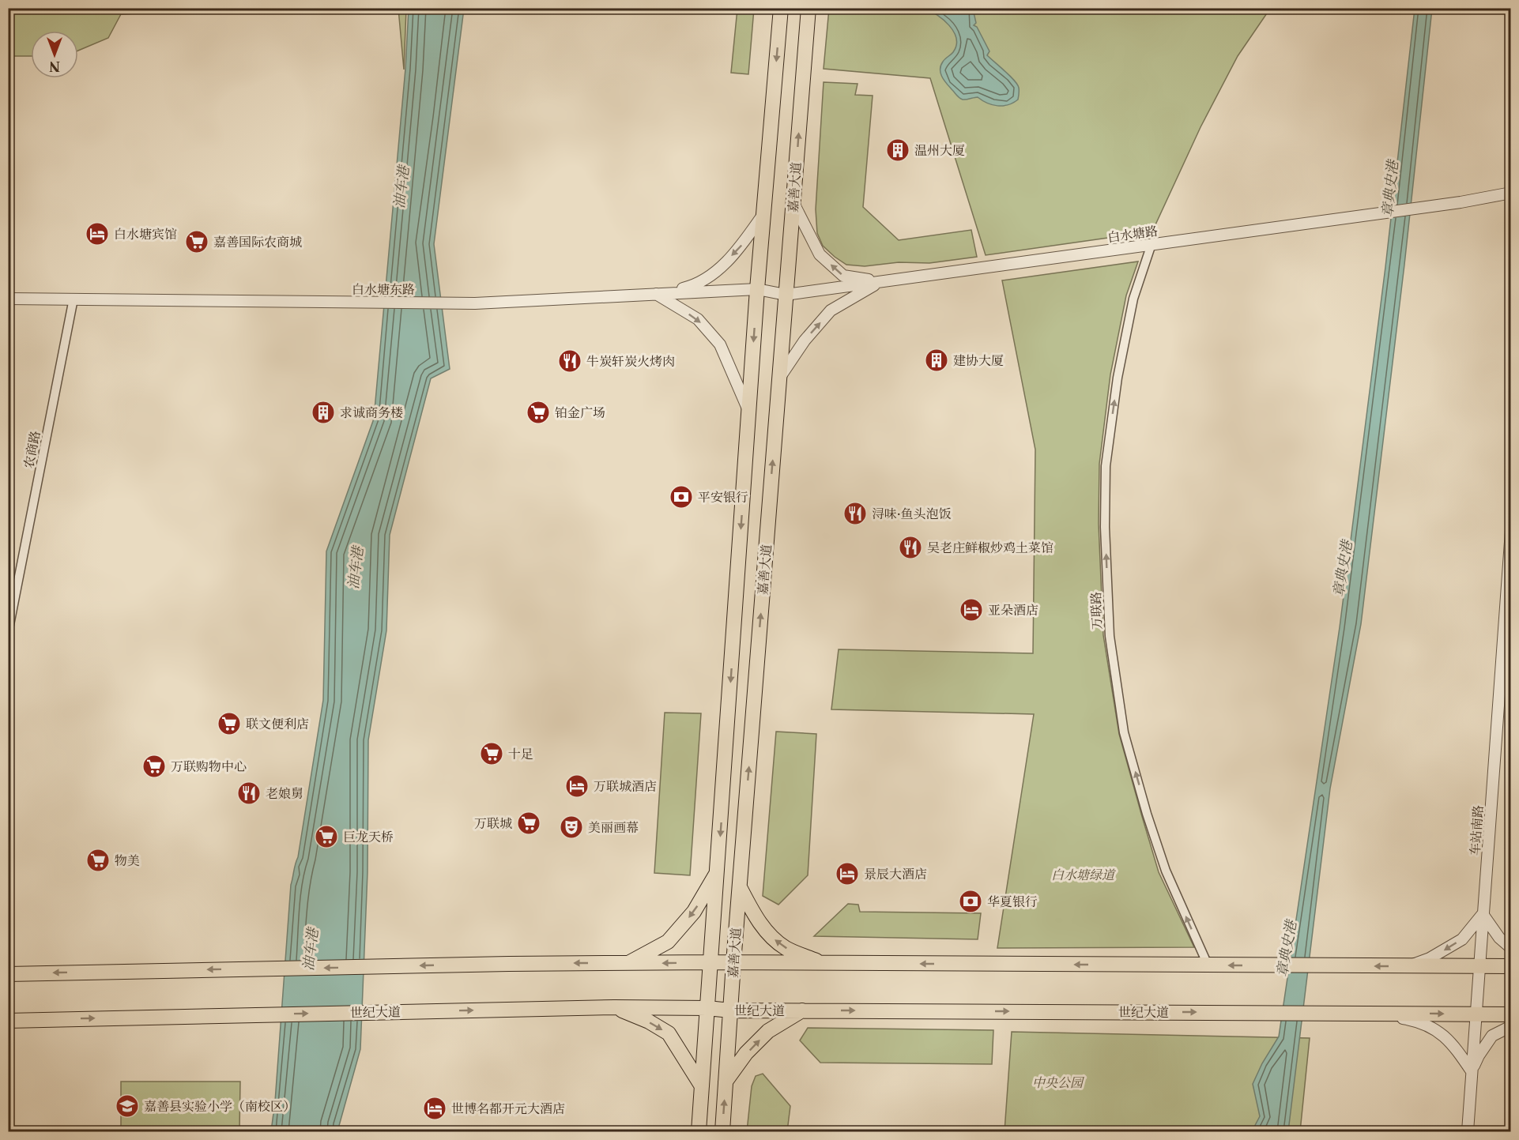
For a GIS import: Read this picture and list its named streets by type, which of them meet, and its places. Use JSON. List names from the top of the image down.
{
  "streets": {
    "main road": ["嘉善大道", "世纪大道"],
    "street": [
      "白水塘路",
      "白水塘东路",
      "农商路",
      "万联路",
      "车站南路"
    ]
  },
  "crossings": [
    ["嘉善大道", "白水塘路"],
    ["嘉善大道", "白水塘东路"],
    ["嘉善大道", "世纪大道"],
    ["白水塘路", "白水塘东路"],
    ["白水塘路", "万联路"],
    ["白水塘东路", "农商路"],
    ["车站南路", "世纪大道"]
  ],
  "one_way": ["万联路"],
  "water": ["油车港", "章典史港"],
  "parks": ["白水塘绿道", "中央公园"],
  "places": {
    "building": ["温州大厦", "建协大厦", "求诚商务楼"],
    "hotel": [
      "白水塘宾馆",
      "亚朵酒店",
      "万联城酒店",
      "景辰大酒店",
      "世博名都开元大酒店"
    ],
    "supermarket": [
      "嘉善国际农商城",
      "铂金广场",
      "联文便利店",
      "十足",
      "万联购物中心",
      "万联城",
      "巨龙天桥",
      "物美"
    ],
    "restaurant": [
      "牛炭轩炭火烤肉",
      "浔味·鱼头泡饭",
      "吴老庄鲜椒炒鸡土菜馆",
      "老娘舅"
    ],
    "bank": ["平安银行", "华夏银行"],
    "theatre": ["美丽画幕"],
    "school or university": ["嘉善县实验小学（南校区）"]
  },
  "north": "bottom"
}
